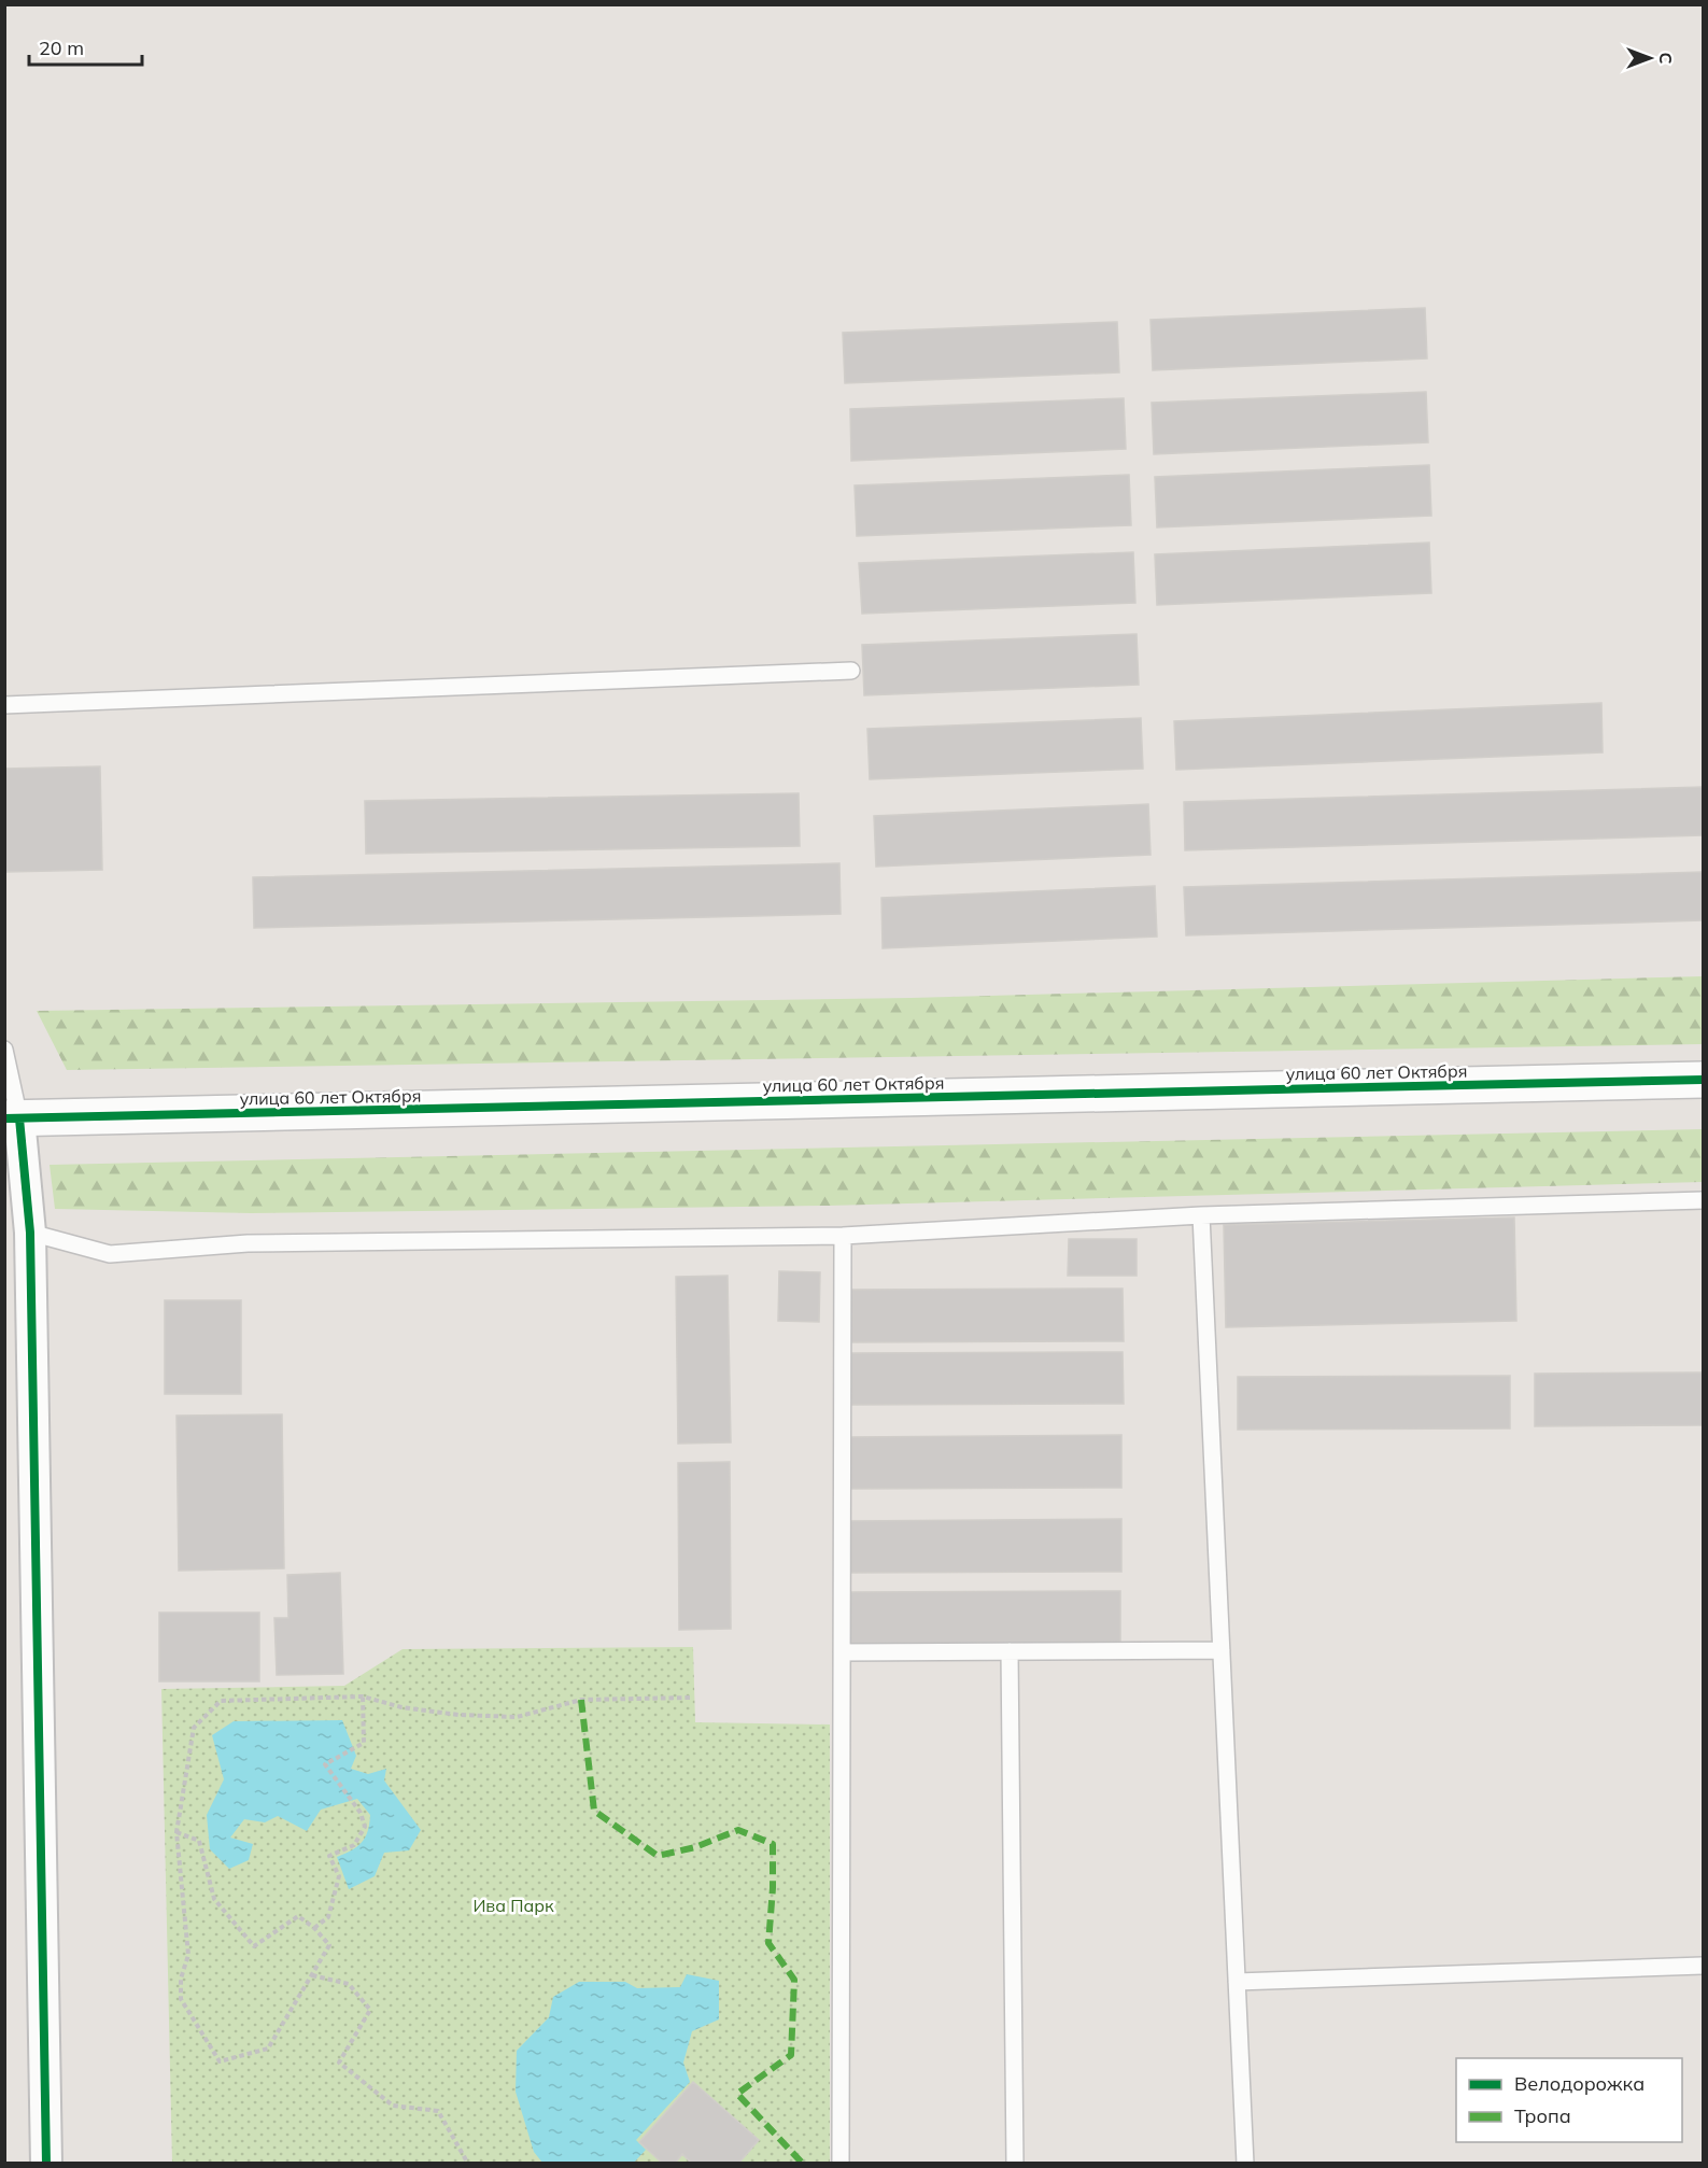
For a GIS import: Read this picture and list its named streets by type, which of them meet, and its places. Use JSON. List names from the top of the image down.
{
  "streets": {
    "street": ["улица 60 лет Октября"]
  },
  "parks": ["Ива Парк"],
  "legend": ["Велодорожка", "Тропа"],
  "scale_bar": "20 m",
  "north": "right"
}
